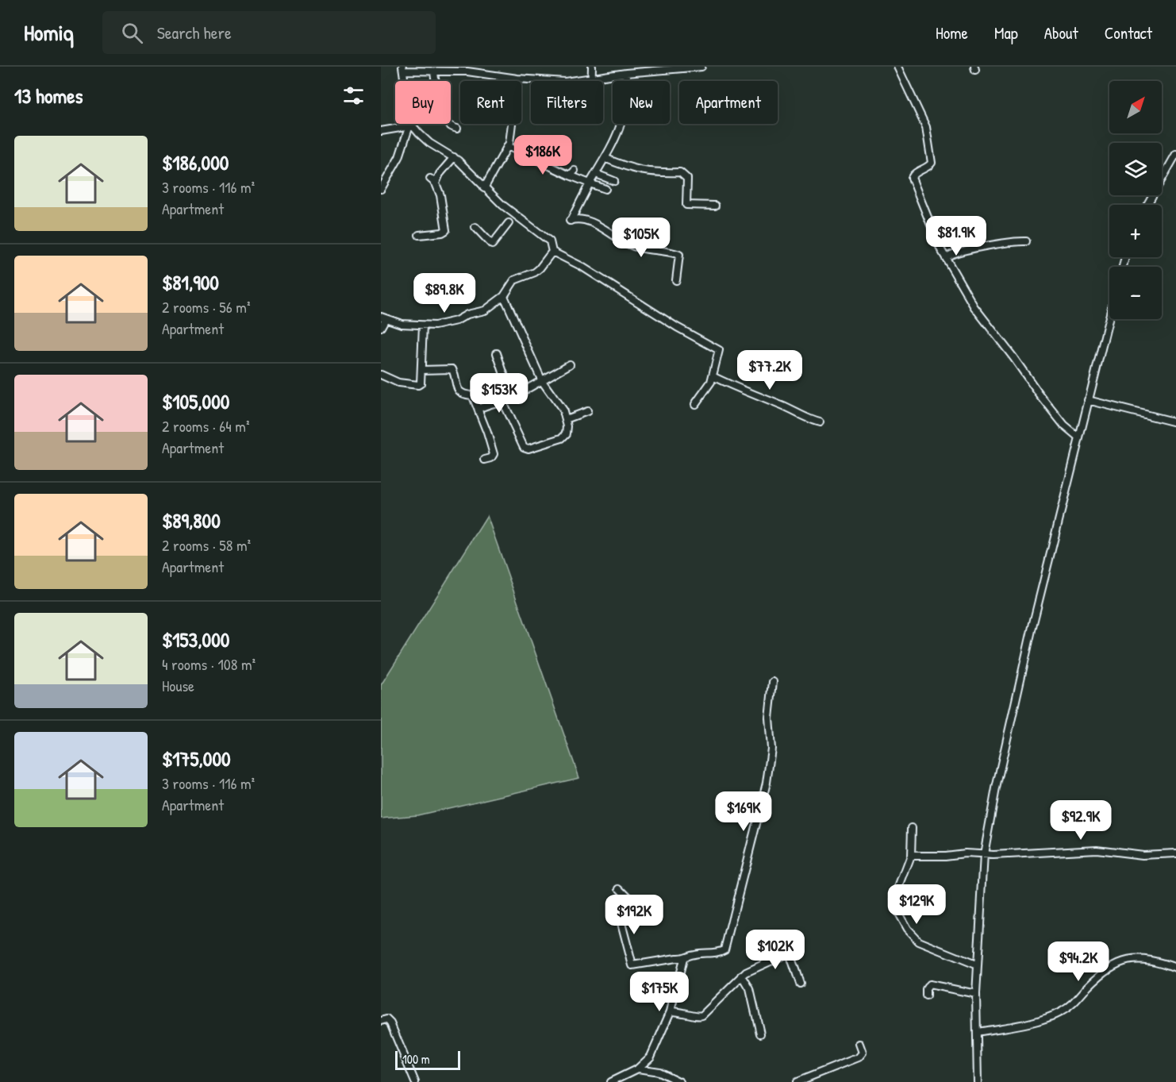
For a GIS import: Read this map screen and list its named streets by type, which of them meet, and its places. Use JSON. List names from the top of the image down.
{
  "scale_bar": "100 m",
  "north": "top right",
  "page": {
    "header": "Homiq",
    "search": "Search here",
    "nav": [
      "Home",
      "Map",
      "About",
      "Contact"
    ],
    "heading": "13 homes",
    "map_buttons": ["+", "−"],
    "chip": [
      "Buy",
      "Rent",
      "Filters",
      "New",
      "Apartment"
    ],
    "list": [
      {
        "name": "$186,000",
        "note": "3 rooms · 116 m² · Apartment"
      },
      {
        "name": "$81,900",
        "note": "2 rooms · 56 m² · Apartment"
      },
      {
        "name": "$105,000",
        "note": "2 rooms · 64 m² · Apartment"
      },
      {
        "name": "$89,800",
        "note": "2 rooms · 58 m² · Apartment"
      },
      {
        "name": "$153,000",
        "note": "4 rooms · 108 m² · House"
      },
      {
        "name": "$175,000",
        "note": "3 rooms · 116 m² · Apartment"
      }
    ],
    "price": [
      "$186K",
      "$81.9K",
      "$105K",
      "$89.8K",
      "$77.2K",
      "$153K",
      "$169K",
      "$92.9K",
      "$129K",
      "$192K",
      "$102K",
      "$94.2K",
      "$175K"
    ],
    "scale": "100 m"
  }
}
